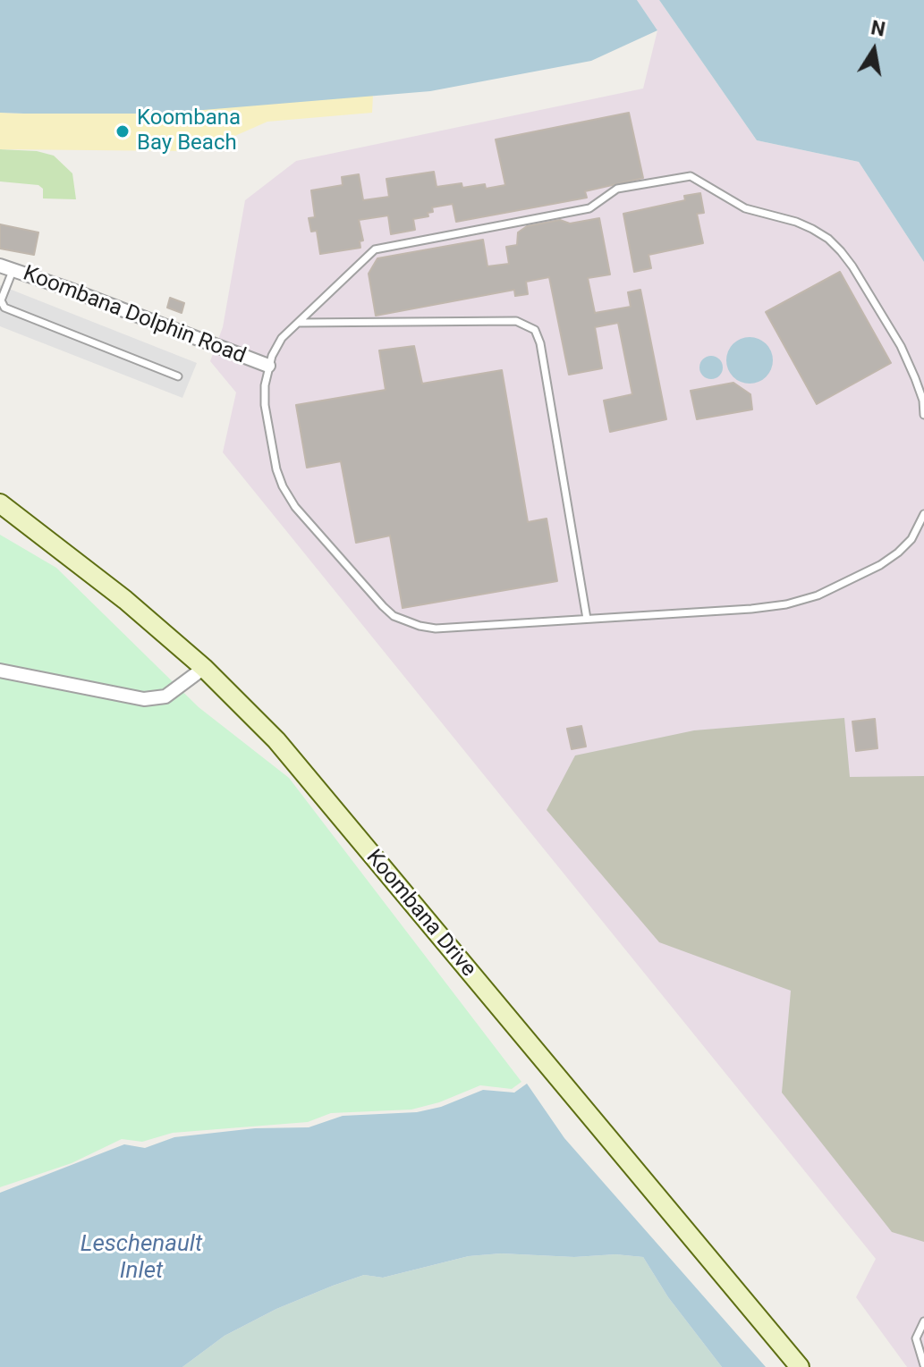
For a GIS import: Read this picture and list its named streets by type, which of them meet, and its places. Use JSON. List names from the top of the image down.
{
  "streets": {
    "main road": ["Koombana Drive"],
    "street": ["Koombana Dolphin Road"]
  },
  "water": ["Leschenault Inlet"],
  "places": ["Koombana Bay Beach"],
  "north": "top"
}
